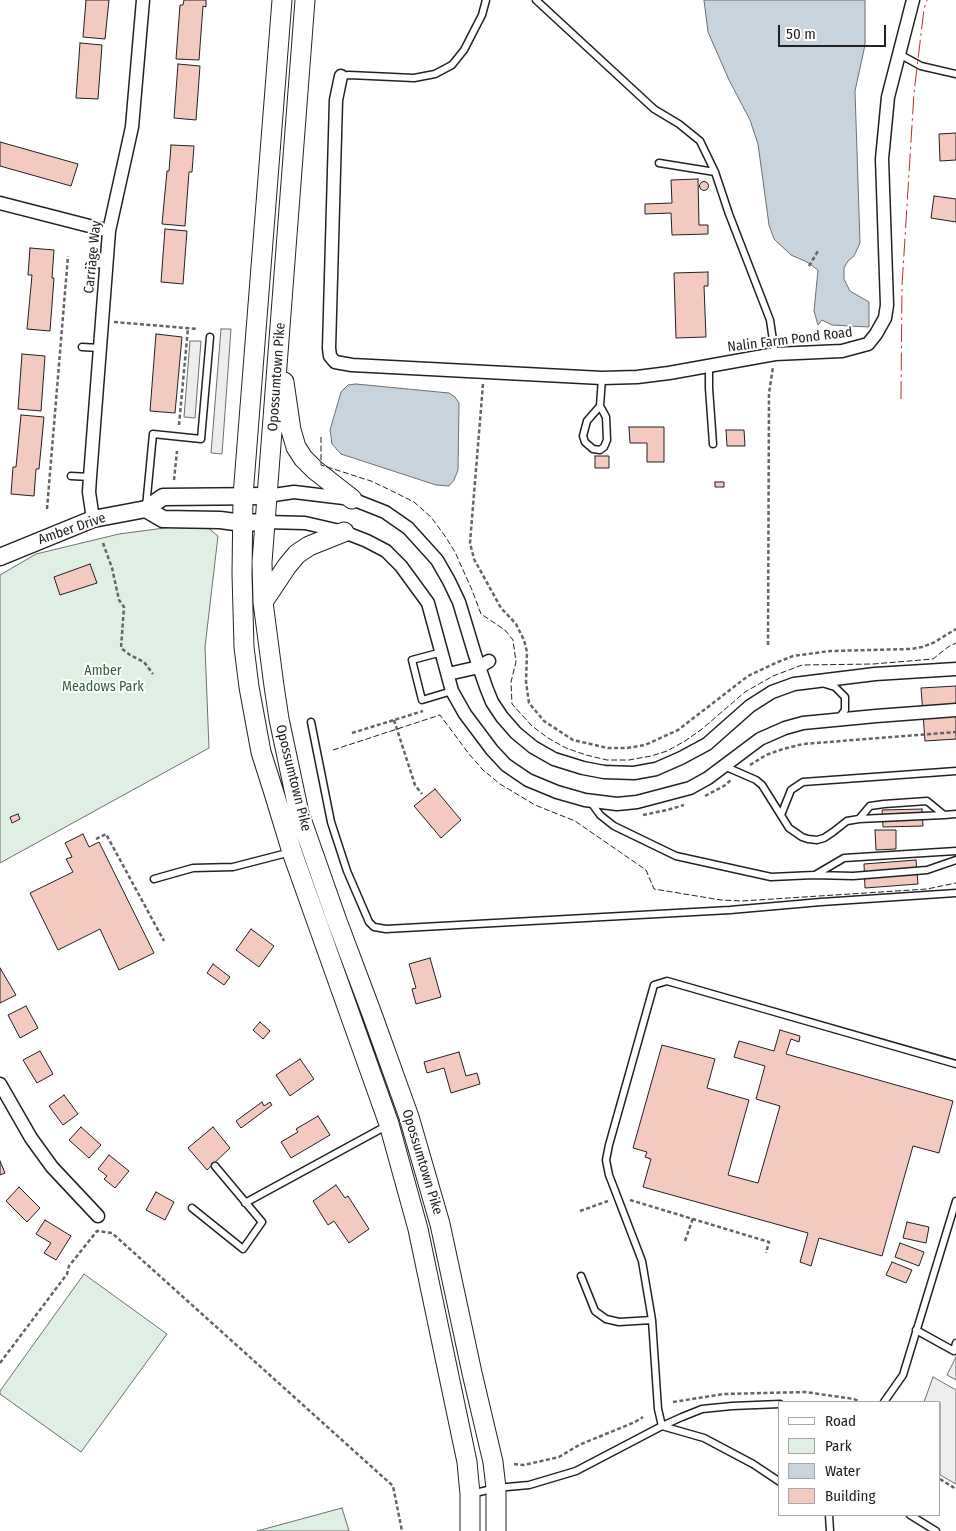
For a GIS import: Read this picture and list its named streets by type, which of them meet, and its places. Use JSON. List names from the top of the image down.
{
  "streets": {
    "main road": ["Opossumtown Pike"],
    "street": ["Carriage Way", "Nalin Farm Pond Road", "Amber Drive"]
  },
  "crossings": [
    ["Carriage Way", "Amber Drive"],
    ["Opossumtown Pike", "Amber Drive"]
  ],
  "parks": ["Amber Meadows Park"],
  "legend": [
    "Road",
    "Park",
    "Water",
    "Building"
  ],
  "scale_bar": "50 m"
}
